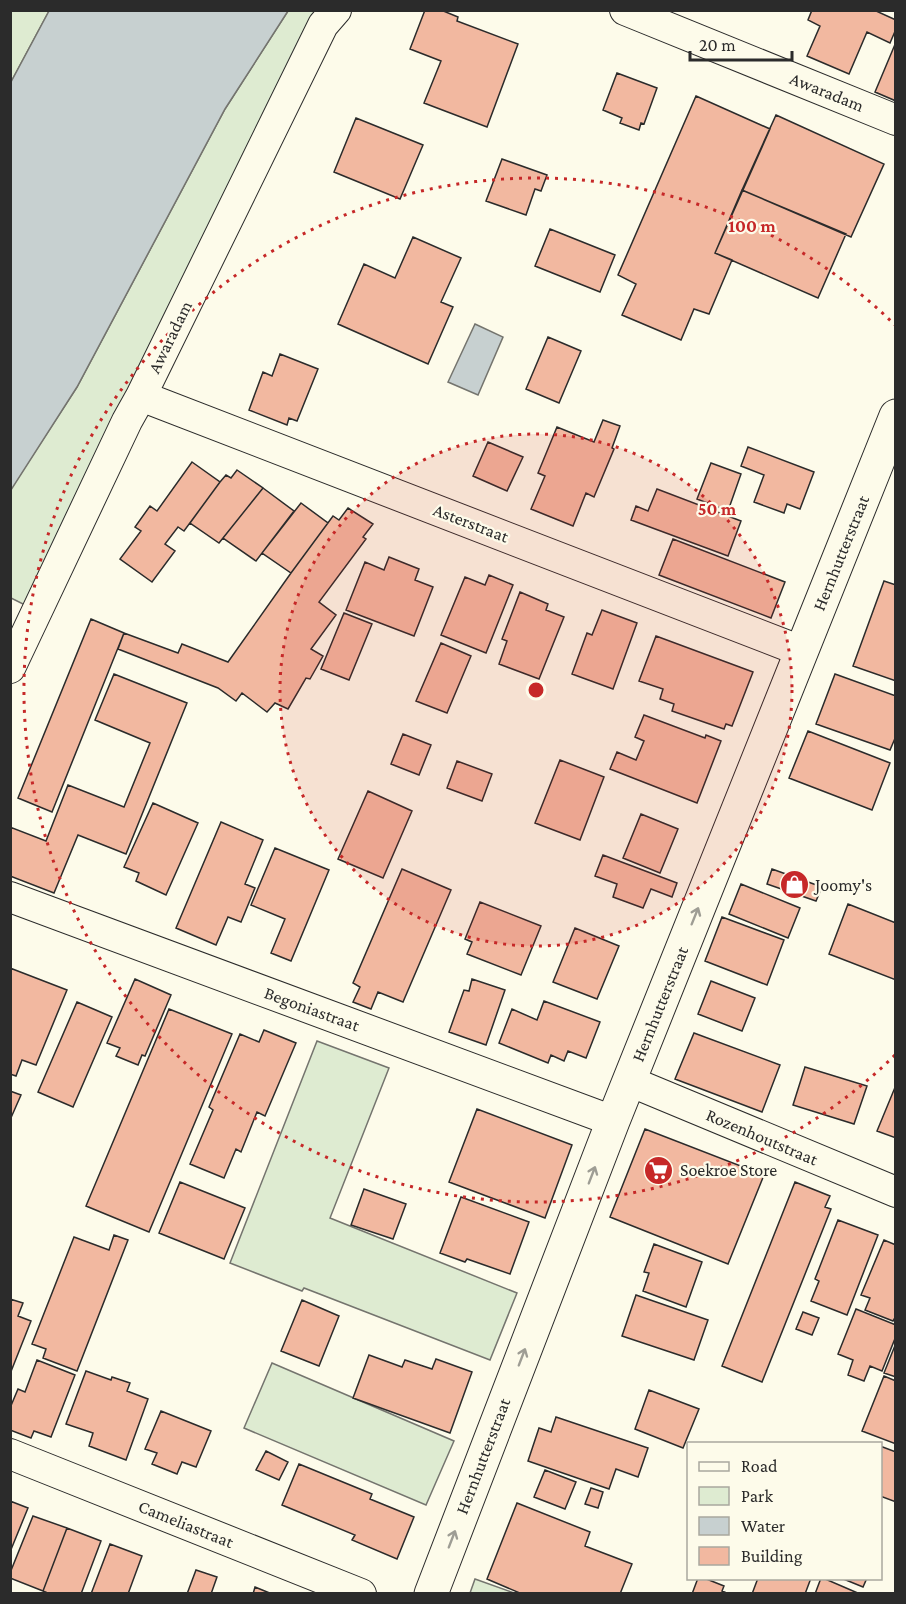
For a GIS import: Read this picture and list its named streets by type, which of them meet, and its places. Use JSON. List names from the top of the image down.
{
  "streets": {
    "street": [
      "Awaradam",
      "Asterstraat",
      "Hernhutterstraat",
      "Begoniastraat",
      "Rozenhoutstraat",
      "Cameliastraat"
    ]
  },
  "crossings": [
    ["Awaradam", "Asterstraat"],
    ["Asterstraat", "Hernhutterstraat"],
    ["Hernhutterstraat", "Begoniastraat"],
    ["Hernhutterstraat", "Rozenhoutstraat"]
  ],
  "one_way": ["Hernhutterstraat"],
  "places": {
    "shop": ["Joomy's"],
    "supermarket": ["Soekroe Store"]
  },
  "legend": [
    "Road",
    "Park",
    "Water",
    "Building"
  ],
  "scale_bar": "20 m",
  "rings": ["100 m", "50 m"]
}
